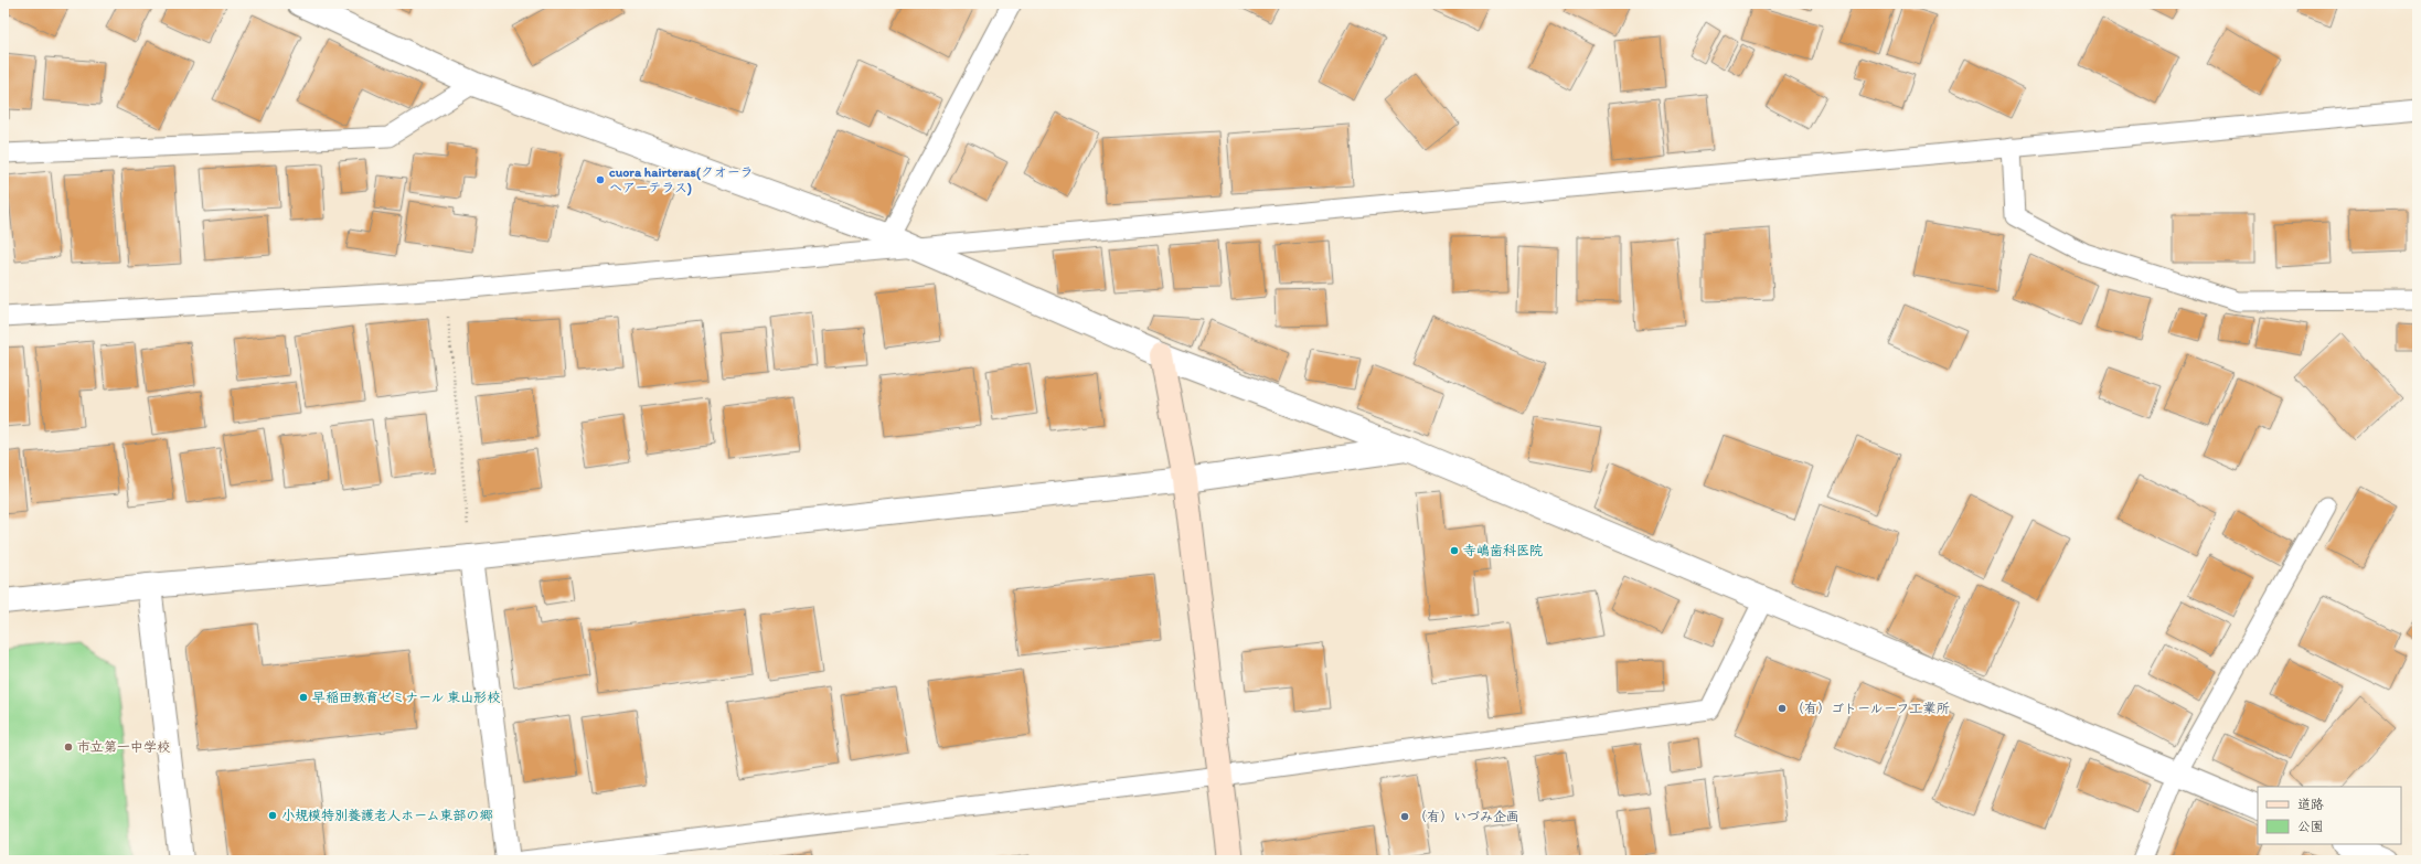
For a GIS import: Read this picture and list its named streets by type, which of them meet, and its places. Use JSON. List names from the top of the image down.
{
  "places": [
    "cuora hairteras(クオーラ ヘアーテラス)",
    "寺嶋歯科医院",
    "早稲田教育ゼミナール 東山形校",
    "（有）ゴトールーフ工業所",
    "市立第一中学校",
    "小規模特別養護老人ホーム東部の郷",
    "（有）いづみ企画"
  ],
  "legend": ["道路", "公園"]
}
